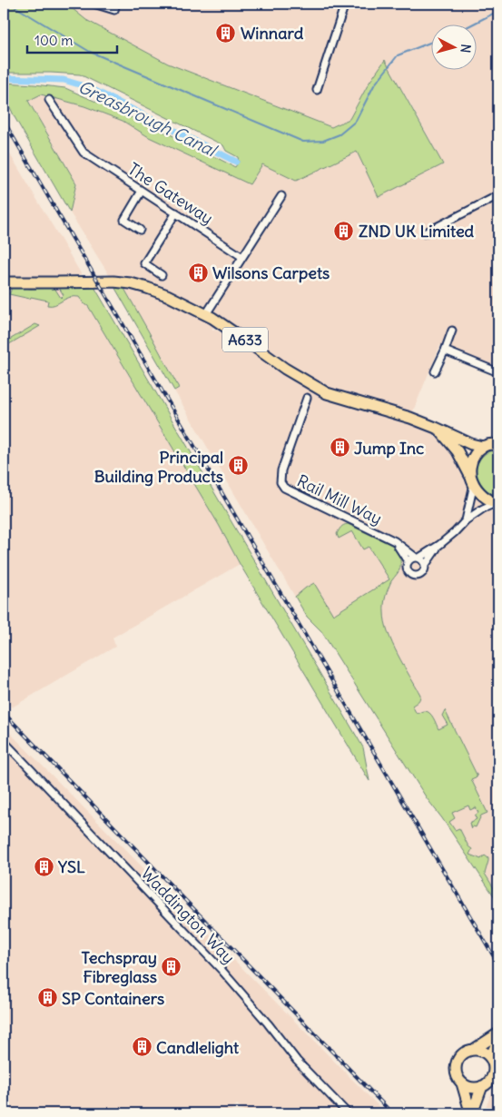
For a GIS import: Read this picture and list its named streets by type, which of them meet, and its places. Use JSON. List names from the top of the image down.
{
  "streets": {
    "main road": ["A633"],
    "street": ["The Gateway", "Rail Mill Way", "Waddington Way"]
  },
  "water": ["Greasbrough Canal"],
  "places": {
    "building": [
      "Winnard",
      "ZND UK Limited",
      "Wilsons Carpets",
      "Jump Inc",
      "Principal Building Products",
      "YSL",
      "Techspray Fibreglass",
      "SP Containers",
      "Candlelight"
    ]
  },
  "scale_bar": "100 m",
  "north": "right"
}
